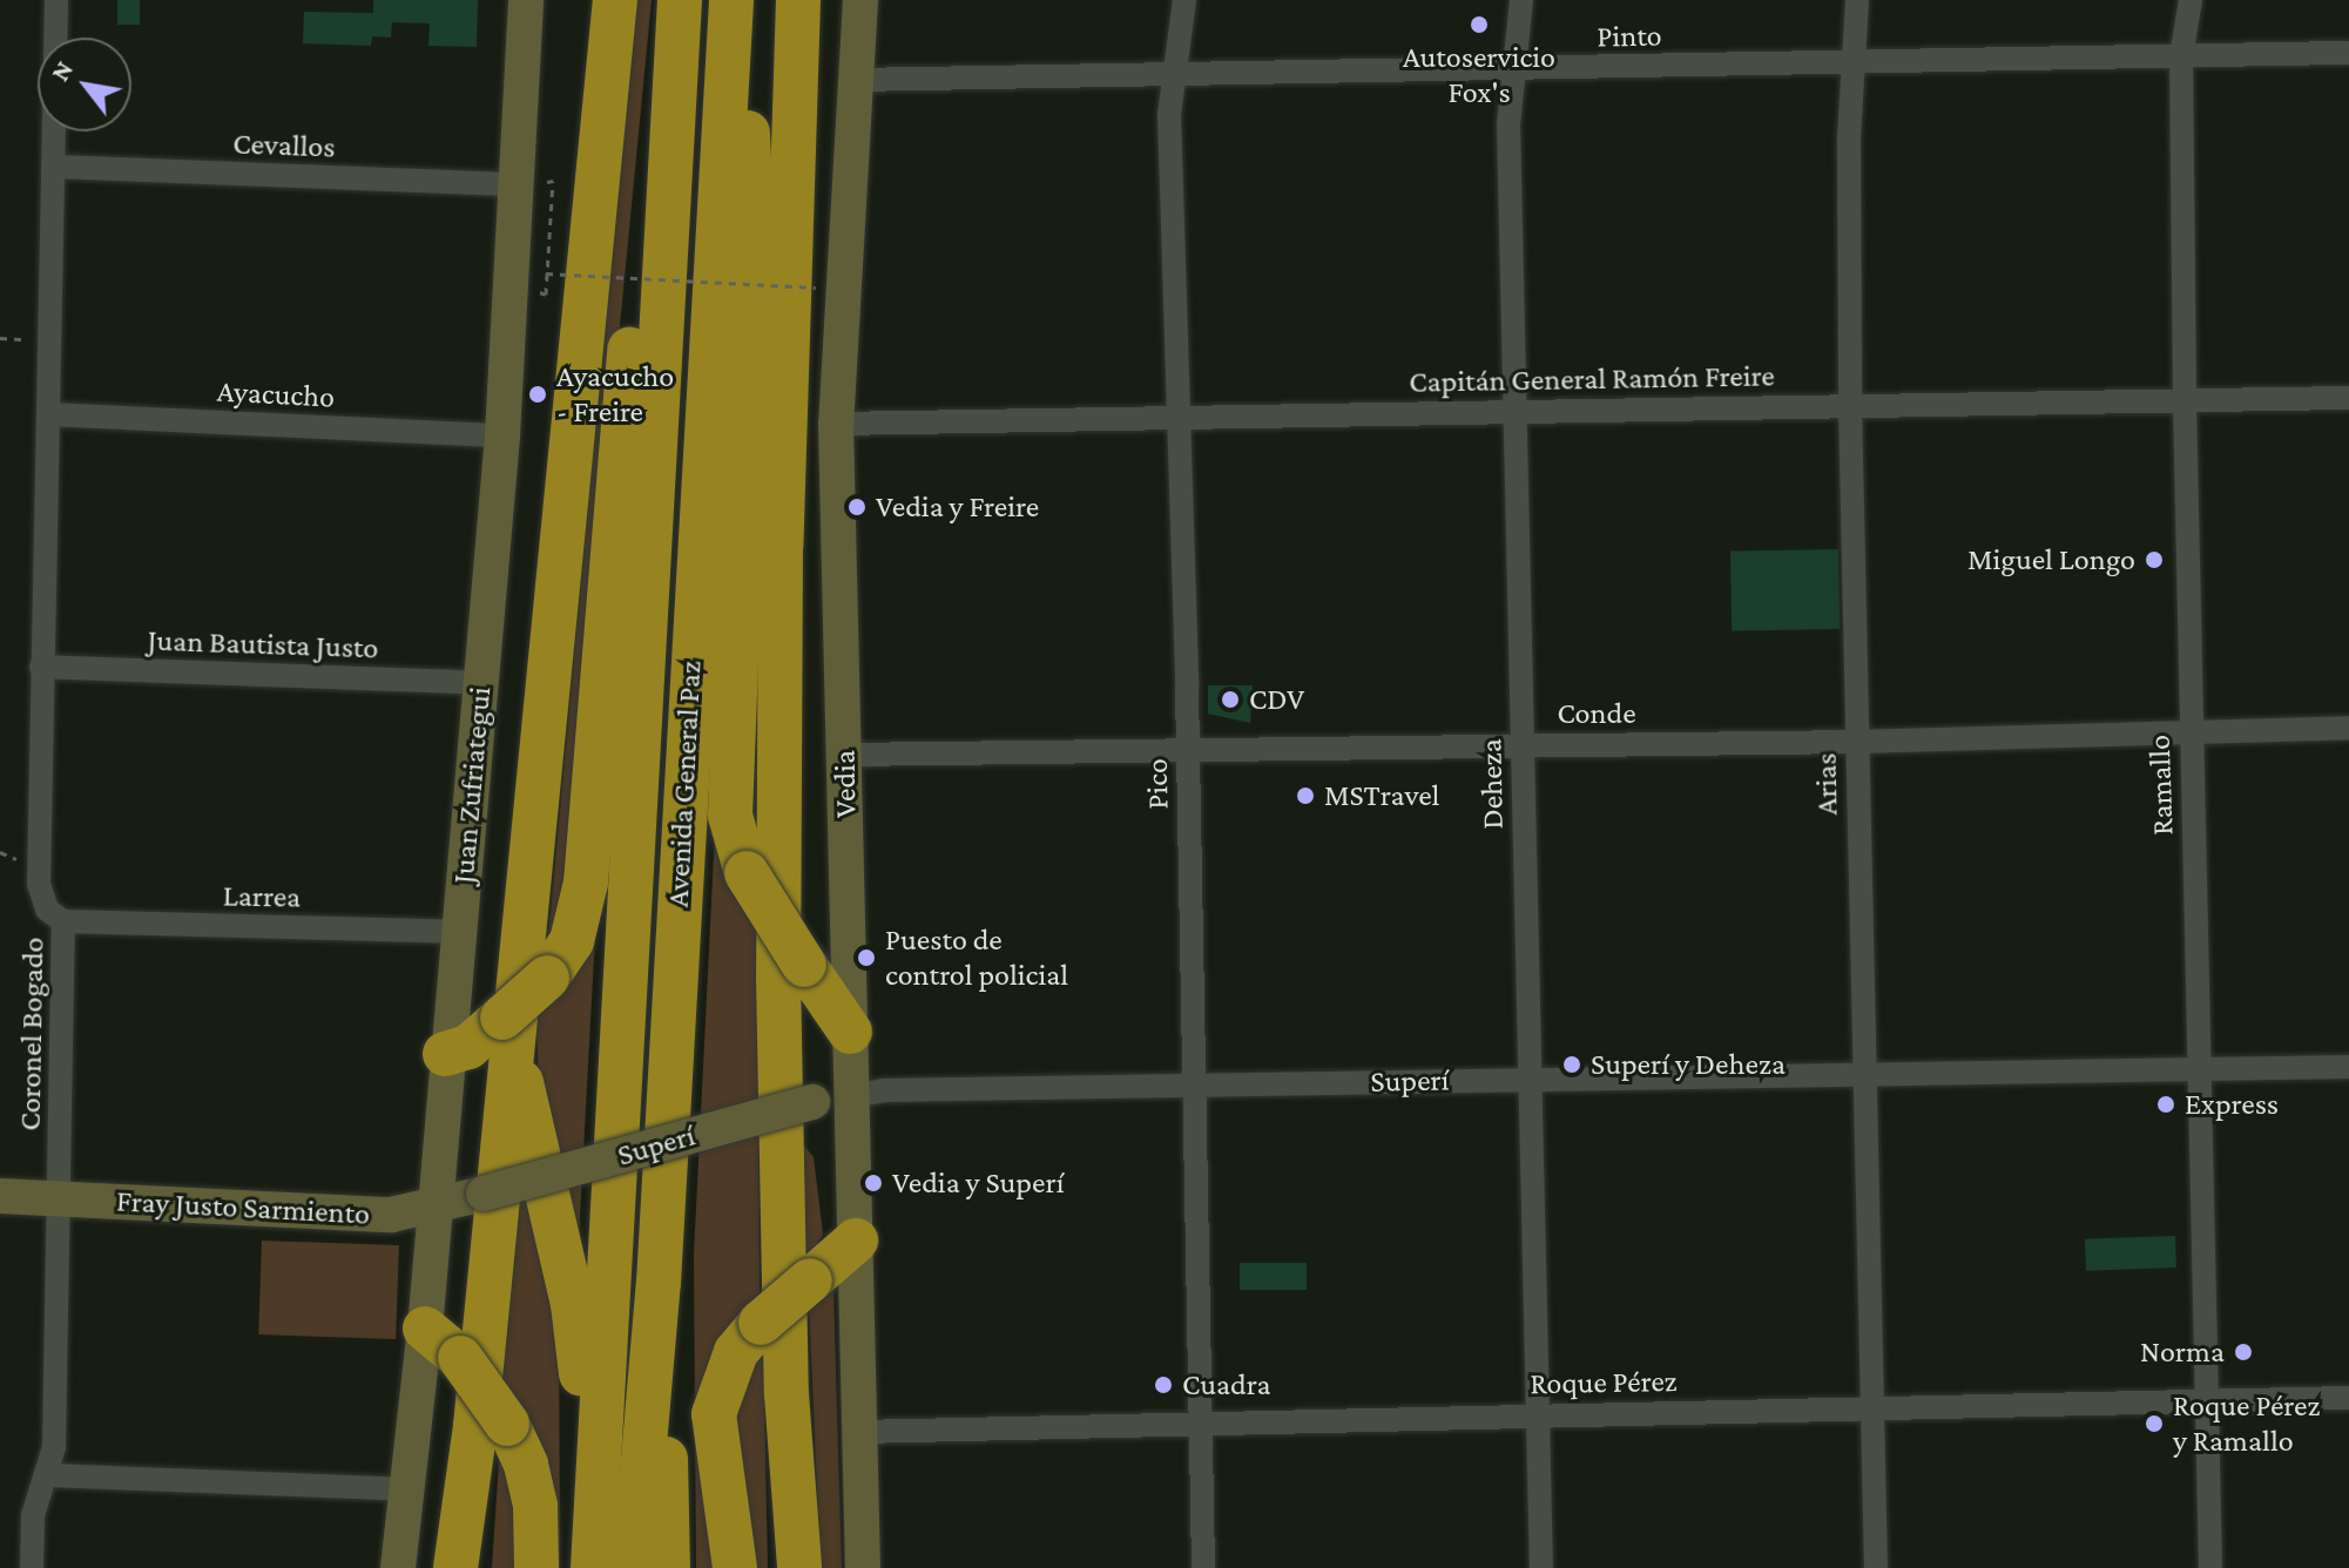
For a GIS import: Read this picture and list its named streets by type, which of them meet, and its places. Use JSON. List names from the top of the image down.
{
  "streets": {
    "highway": ["Avenida General Paz"],
    "street": [
      "Pinto",
      "Cevallos",
      "Capitán General Ramón Freire",
      "Ayacucho",
      "Juan Bautista Justo",
      "Conde",
      "Vedia",
      "Pico",
      "Deheza",
      "Arias",
      "Juan Zufriategui",
      "Ramallo",
      "Larrea",
      "Coronel Bogado",
      "Superí",
      "Fray Justo Sarmiento",
      "Roque Pérez"
    ]
  },
  "crossings": [
    ["Pinto", "Vedia"],
    ["Pinto", "Pico"],
    ["Pinto", "Deheza"],
    ["Pinto", "Arias"],
    ["Pinto", "Ramallo"],
    ["Cevallos", "Juan Zufriategui"],
    ["Cevallos", "Coronel Bogado"],
    ["Capitán General Ramón Freire", "Vedia"],
    ["Capitán General Ramón Freire", "Pico"],
    ["Capitán General Ramón Freire", "Deheza"],
    ["Capitán General Ramón Freire", "Arias"],
    ["Capitán General Ramón Freire", "Ramallo"],
    ["Ayacucho", "Juan Zufriategui"],
    ["Ayacucho", "Coronel Bogado"],
    ["Juan Bautista Justo", "Juan Zufriategui"],
    ["Juan Bautista Justo", "Coronel Bogado"],
    ["Conde", "Vedia"],
    ["Conde", "Pico"],
    ["Conde", "Deheza"],
    ["Conde", "Arias"],
    ["Conde", "Ramallo"],
    ["Vedia", "Superí"],
    ["Vedia", "Roque Pérez"],
    ["Pico", "Superí"],
    ["Pico", "Roque Pérez"],
    ["Deheza", "Superí"],
    ["Deheza", "Roque Pérez"],
    ["Arias", "Superí"],
    ["Arias", "Roque Pérez"],
    ["Juan Zufriategui", "Larrea"],
    ["Juan Zufriategui", "Fray Justo Sarmiento"],
    ["Ramallo", "Superí"],
    ["Ramallo", "Roque Pérez"],
    ["Larrea", "Coronel Bogado"],
    ["Coronel Bogado", "Fray Justo Sarmiento"],
    ["Superí", "Fray Justo Sarmiento"]
  ],
  "places": [
    "Autoservicio Fox's",
    "Ayacucho - Freire",
    "Vedia y Freire",
    "Miguel Longo",
    "CDV",
    "MSTravel",
    "Puesto de control policial",
    "Superí y Deheza",
    "Express",
    "Vedia y Superí",
    "Norma",
    "Cuadra",
    "Roque Pérez y Ramallo"
  ],
  "north": "top left"
}
